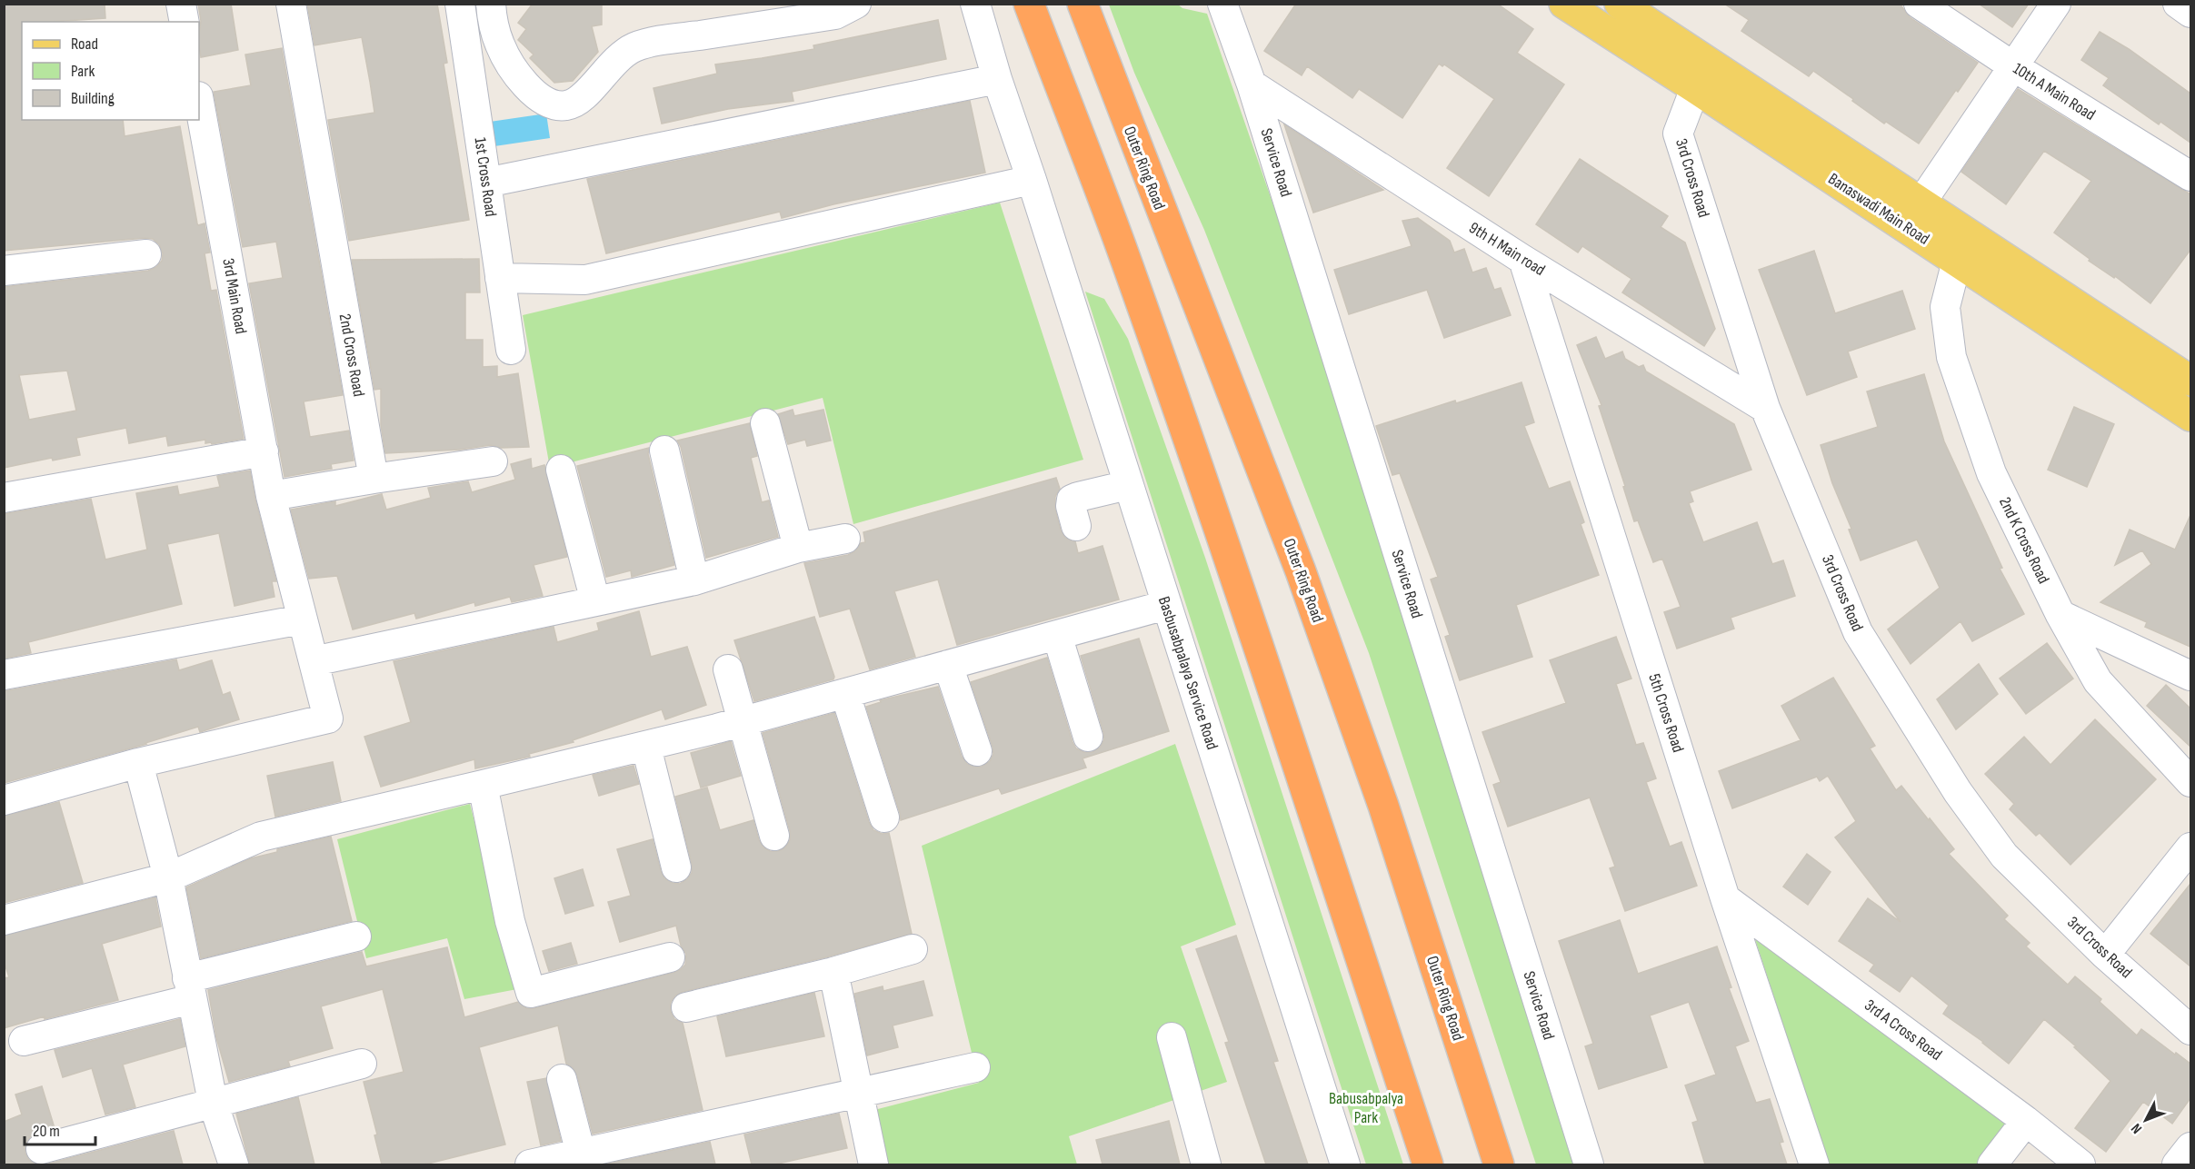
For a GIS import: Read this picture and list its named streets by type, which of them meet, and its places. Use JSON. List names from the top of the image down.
{
  "streets": {
    "highway": ["Outer Ring Road"],
    "main road": ["Banaswadi Main Road"],
    "street": [
      "10th A Main Road",
      "Service Road",
      "1st Cross Road",
      "3rd Cross Road",
      "9th H Main road",
      "3rd Main Road",
      "2nd Cross Road",
      "2nd K Cross Road",
      "Basbusabpalaya Service Road",
      "5th Cross Road",
      "3rd A Cross Road"
    ]
  },
  "crossings": [
    ["Service Road", "9th H Main road"],
    ["3rd Cross Road", "Banaswadi Main Road"],
    ["3rd Cross Road", "9th H Main road"],
    ["Banaswadi Main Road", "2nd K Cross Road"],
    ["9th H Main road", "5th Cross Road"],
    ["5th Cross Road", "3rd A Cross Road"]
  ],
  "parks": ["Babusabpalya Park"],
  "legend": ["Road", "Park", "Building"],
  "scale_bar": "20 m",
  "north": "bottom left"
}
